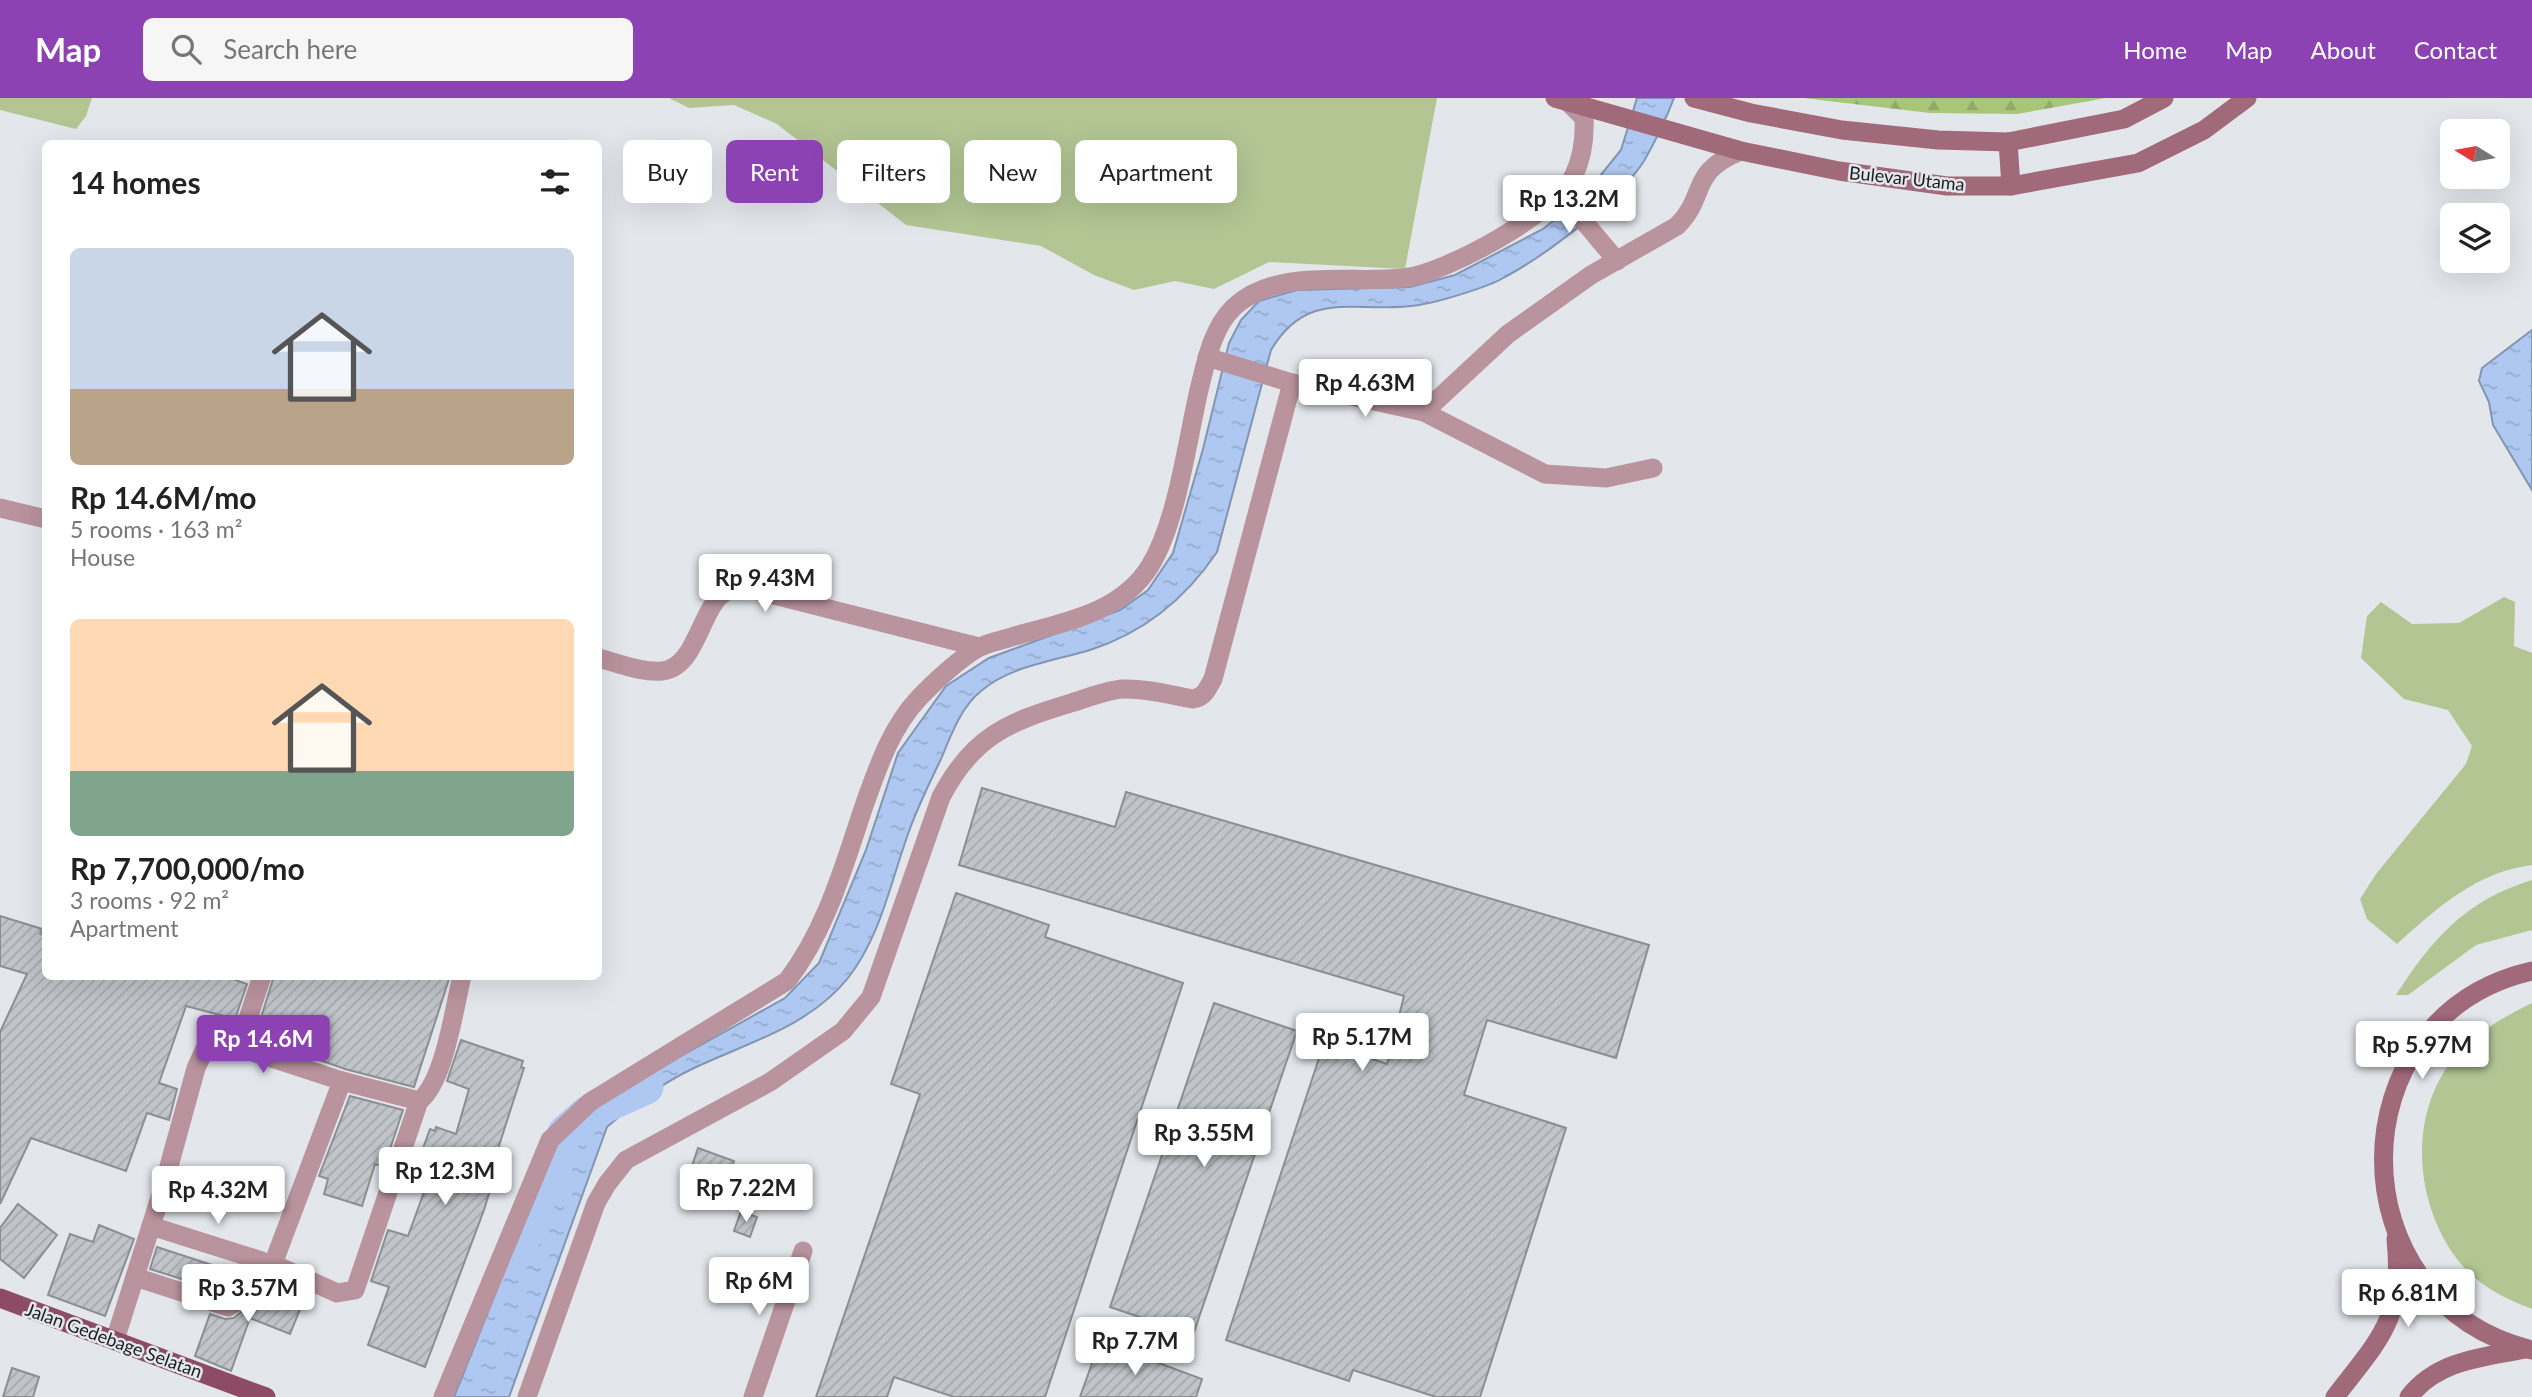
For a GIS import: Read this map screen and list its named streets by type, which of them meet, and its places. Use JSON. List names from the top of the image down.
{
  "streets": {
    "main road": ["Bulevar Utama", "Jalan Gedebage Selatan"]
  },
  "north": "left",
  "page": {
    "header": "Map",
    "search": "Search here",
    "nav": [
      "Home",
      "Map",
      "About",
      "Contact"
    ],
    "chip": [
      "Buy",
      "Rent",
      "Filters",
      "New",
      "Apartment"
    ],
    "heading": "14 homes",
    "price": [
      "Rp 13.2M",
      "Rp 4.63M",
      "Rp 9.43M",
      "Rp 5.17M",
      "Rp 14.6M",
      "Rp 5.97M",
      "Rp 3.55M",
      "Rp 12.3M",
      "Rp 7.22M",
      "Rp 4.32M",
      "Rp 6M",
      "Rp 3.57M",
      "Rp 6.81M",
      "Rp 7.7M"
    ],
    "list": [
      {
        "name": "Rp 14.6M/mo",
        "note": "5 rooms · 163 m² · House"
      },
      {
        "name": "Rp 7,700,000/mo",
        "note": "3 rooms · 92 m² · Apartment"
      }
    ]
  }
}
